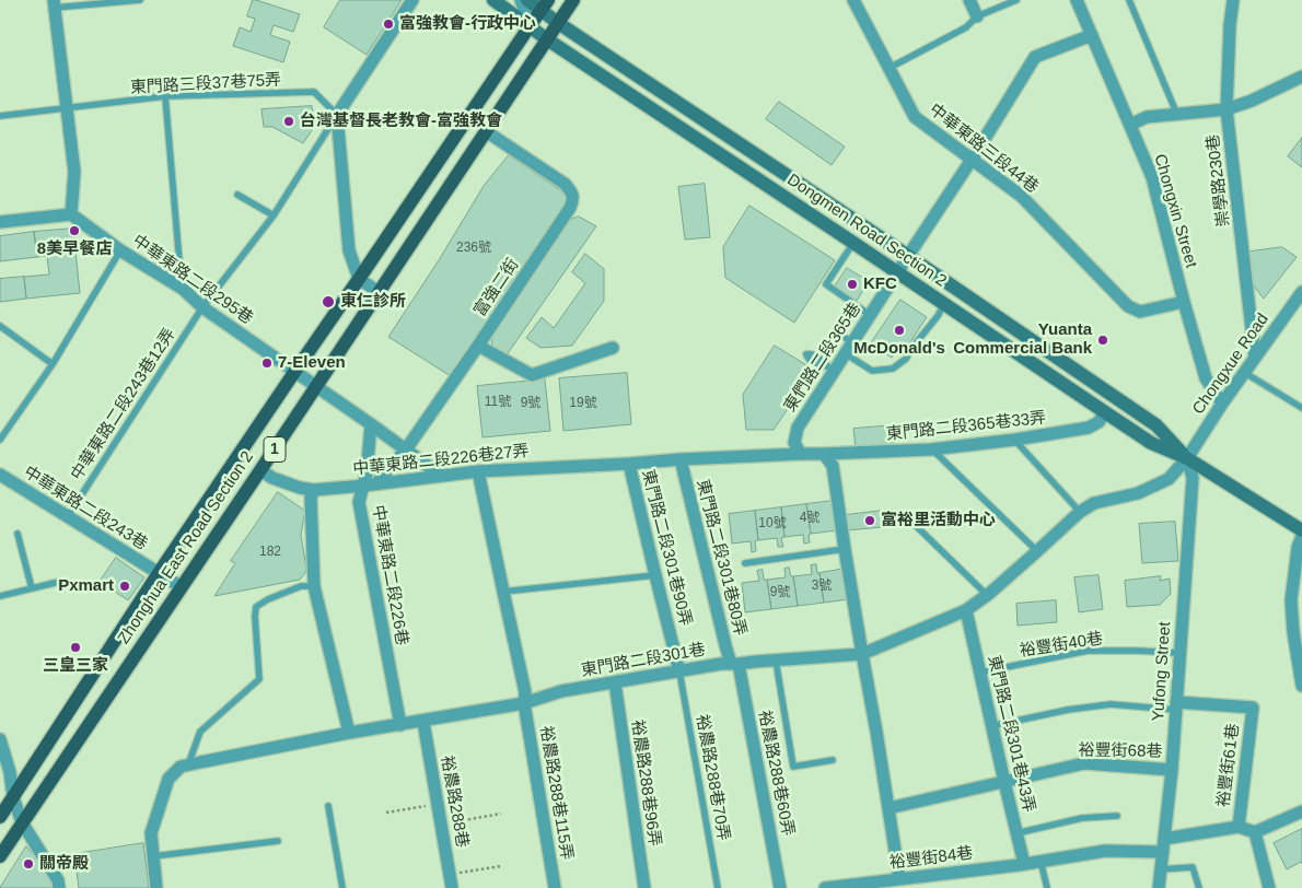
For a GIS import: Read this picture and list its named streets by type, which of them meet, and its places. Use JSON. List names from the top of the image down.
{
  "streets": {
    "main road": ["Dongmen Road Section 2", "1", "Zhonghua East Road Section 2"],
    "street": [
      "中華東路三段44巷",
      "崇學路230巷",
      "Chongxin Street",
      "中華東路二段295巷",
      "富強二街",
      "東們路二段365巷",
      "Chongxue Road",
      "東門路二段365巷33弄",
      "中華東路二段226巷27弄",
      "中華東路二段243巷",
      "東門路二段301巷90弄",
      "東門路二段301巷80弄",
      "中華東路二段226巷",
      "東門路二段301巷",
      "Yufong Street",
      "東門路二段301巷43弄",
      "裕豐街68巷",
      "裕豐街61巷",
      "裕農路288巷60弄",
      "裕農路288巷96弄",
      "裕農路288巷115弄",
      "裕農路288巷",
      "裕豐街84巷"
    ],
    "lane": [
      "東門路三段37巷75弄",
      "中華東路二段243巷12弄",
      "裕豐街40巷",
      "裕農路288巷70弄"
    ]
  },
  "crossings": [
    ["東門路三段37巷75弄", "中華東路二段243巷12弄"],
    ["中華東路三段44巷", "Chongxin Street"],
    ["中華東路三段44巷", "東們路二段365巷"],
    ["崇學路230巷", "Chongxue Road"],
    ["Chongxin Street", "東們路二段365巷"],
    ["Chongxin Street", "Chongxue Road"],
    ["Dongmen Road Section 2", "東們路二段365巷"],
    ["Dongmen Road Section 2", "Chongxue Road"],
    ["Dongmen Road Section 2", "東門路二段365巷33弄"],
    ["Dongmen Road Section 2", "1"],
    ["Dongmen Road Section 2", "Zhonghua East Road Section 2"],
    ["Dongmen Road Section 2", "東門路二段301巷"],
    ["Dongmen Road Section 2", "Yufong Street"],
    ["中華東路二段295巷", "中華東路二段243巷12弄"],
    ["中華東路二段295巷", "Zhonghua East Road Section 2"],
    ["富強二街", "中華東路二段226巷27弄"],
    ["富強二街", "Zhonghua East Road Section 2"],
    ["富強二街", "中華東路二段226巷"],
    ["東們路二段365巷", "中華東路二段226巷27弄"],
    ["Chongxue Road", "東門路二段301巷"],
    ["Chongxue Road", "Yufong Street"],
    ["中華東路二段243巷12弄", "中華東路二段243巷"],
    ["1", "Zhonghua East Road Section 2"],
    ["中華東路二段226巷27弄", "Zhonghua East Road Section 2"],
    ["中華東路二段226巷27弄", "東門路二段301巷90弄"],
    ["中華東路二段226巷27弄", "東門路二段301巷80弄"],
    ["中華東路二段226巷27弄", "中華東路二段226巷"],
    ["中華東路二段226巷27弄", "裕農路288巷115弄"],
    ["中華東路二段243巷", "Zhonghua East Road Section 2"],
    ["東門路二段301巷90弄", "東門路二段301巷"],
    ["東門路二段301巷90弄", "裕農路288巷70弄"],
    ["東門路二段301巷80弄", "東門路二段301巷"],
    ["東門路二段301巷80弄", "裕農路288巷60弄"],
    ["中華東路二段226巷", "東門路二段301巷"],
    ["裕豐街40巷", "Yufong Street"],
    ["裕豐街40巷", "東門路二段301巷43弄"],
    ["東門路二段301巷", "Yufong Street"],
    ["東門路二段301巷", "東門路二段301巷43弄"],
    ["東門路二段301巷", "裕農路288巷60弄"],
    ["東門路二段301巷", "裕農路288巷70弄"],
    ["東門路二段301巷", "裕農路288巷96弄"],
    ["東門路二段301巷", "裕農路288巷115弄"],
    ["東門路二段301巷", "裕農路288巷"],
    ["Yufong Street", "裕豐街68巷"],
    ["Yufong Street", "裕豐街61巷"],
    ["Yufong Street", "裕豐街84巷"],
    ["東門路二段301巷43弄", "裕豐街68巷"],
    ["東門路二段301巷43弄", "裕豐街84巷"],
    ["裕豐街61巷", "裕豐街84巷"]
  ],
  "places": [
    "富強教會-行政中心",
    "台灣基督長老教會-富強教會",
    "8美早餐店",
    "KFC",
    "東仁診所",
    "McDonald's",
    "Yuanta Commercial Bank",
    "7-Eleven",
    "富裕里活動中心",
    "Pxmart",
    "三皇三家",
    "關帝殿"
  ],
  "house_numbers": [
    "236號",
    "11號",
    "9號",
    "19號",
    "4號",
    "10號",
    "182",
    "3號",
    "9號"
  ]
}
